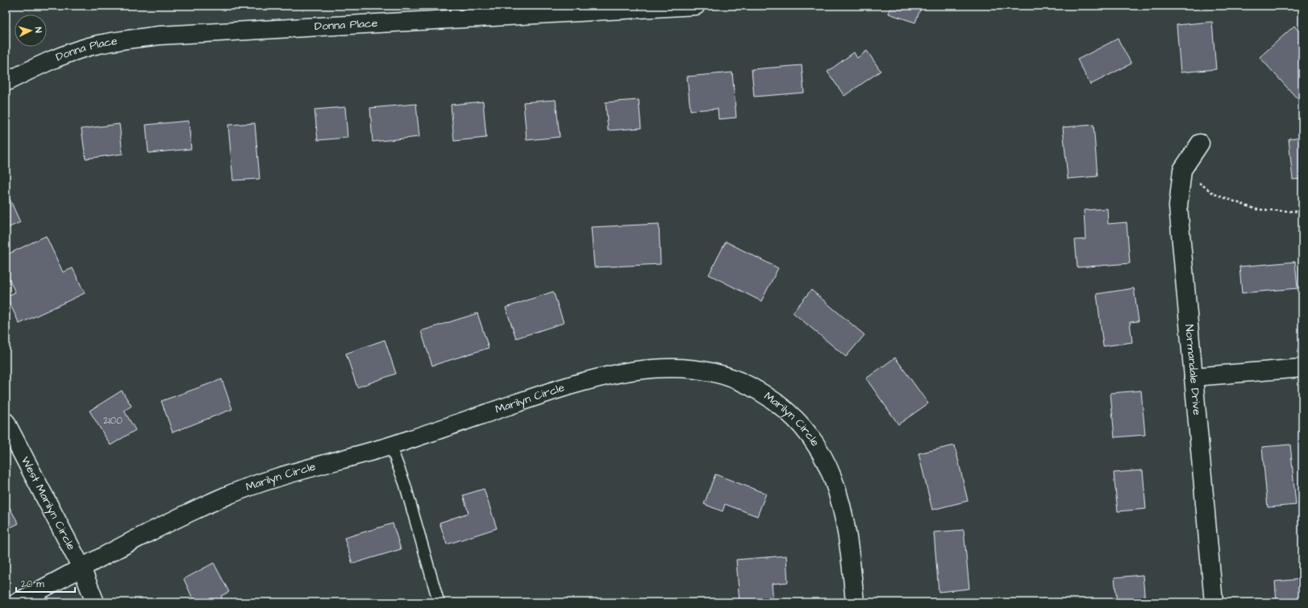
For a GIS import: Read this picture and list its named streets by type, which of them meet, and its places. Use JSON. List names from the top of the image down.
{
  "streets": {
    "street": [
      "Donna Place",
      "Normandale Drive",
      "Marilyn Circle",
      "West Marilyn Circle"
    ]
  },
  "crossings": [
    ["Marilyn Circle", "West Marilyn Circle"]
  ],
  "house_numbers": ["2100"],
  "scale_bar": "20 m",
  "north": "right"
}
